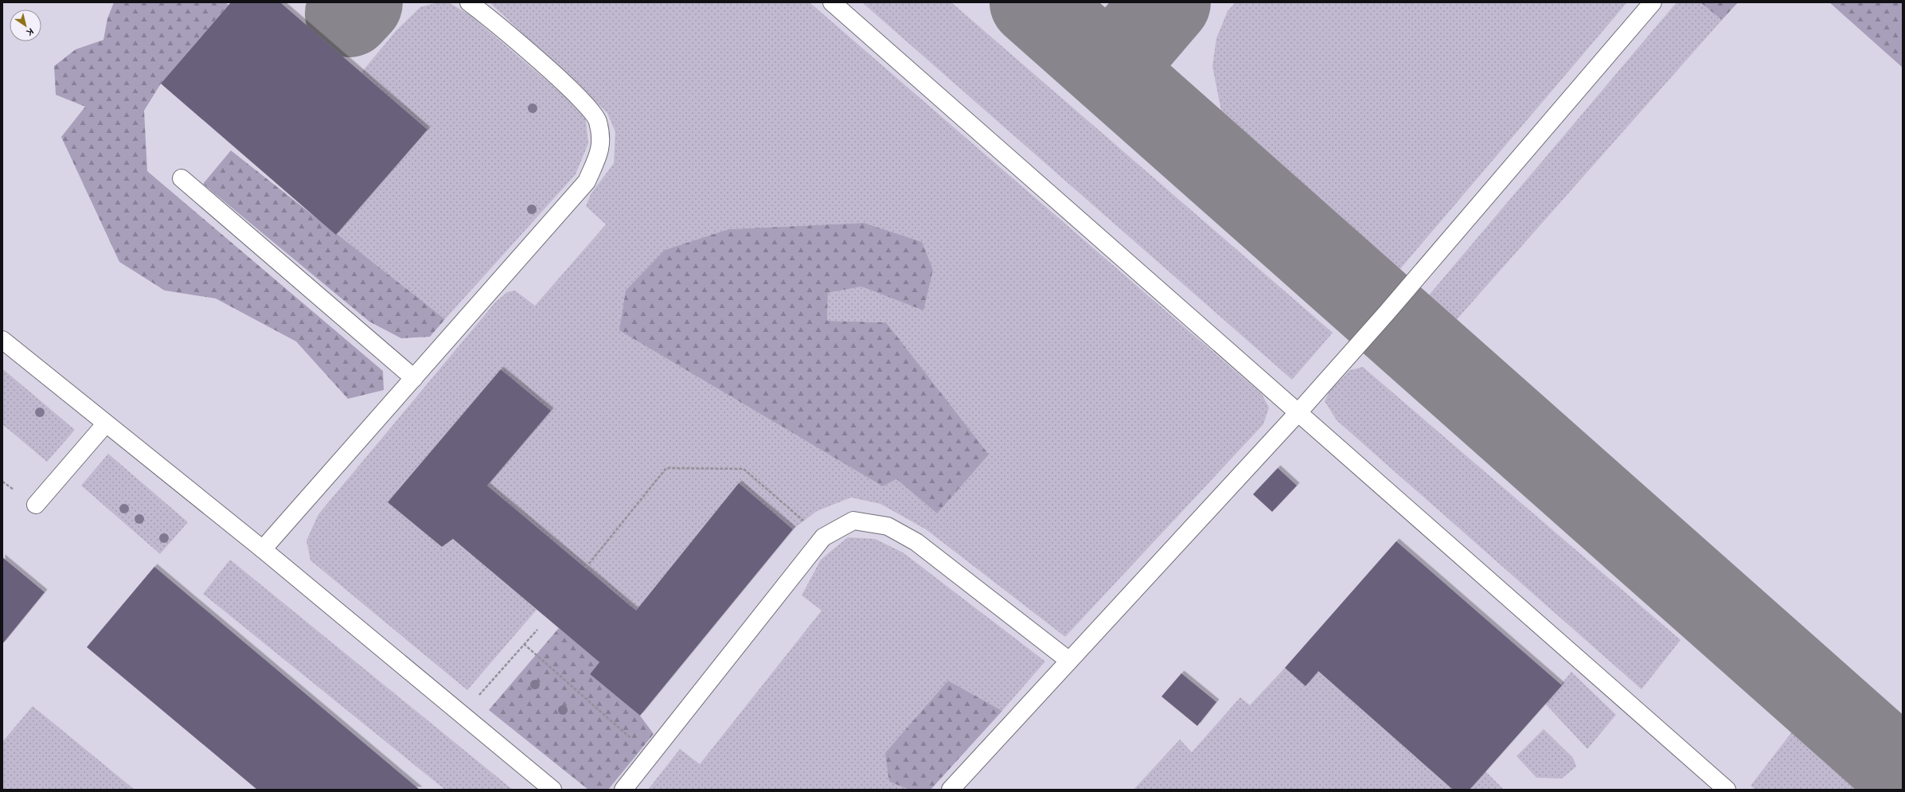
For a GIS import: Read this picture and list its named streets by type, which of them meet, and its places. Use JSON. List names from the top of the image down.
{
  "north": "bottom right"
}
